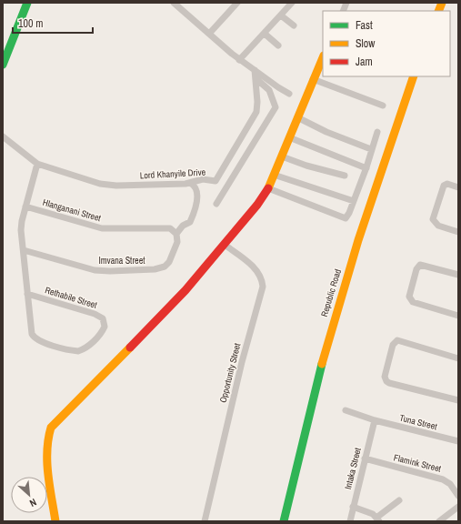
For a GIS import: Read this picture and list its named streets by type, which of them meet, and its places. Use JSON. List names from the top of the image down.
{
  "streets": {
    "street": [
      "Lord Khanyile Drive",
      "Hlanganani Street",
      "Imvana Street",
      "Republic Road",
      "Rethabile Street",
      "Opportunity Street",
      "Tuna Street",
      "Flamink Street",
      "Intaka Street"
    ]
  },
  "crossings": [
    ["Lord Khanyile Drive", "Rethabile Street"],
    ["Hlanganani Street", "Imvana Street"],
    ["Hlanganani Street", "Rethabile Street"],
    ["Imvana Street", "Rethabile Street"],
    ["Tuna Street", "Intaka Street"],
    ["Flamink Street", "Intaka Street"]
  ],
  "legend": ["Fast", "Slow", "Jam"],
  "scale_bar": "100 m",
  "north": "bottom right"
}
